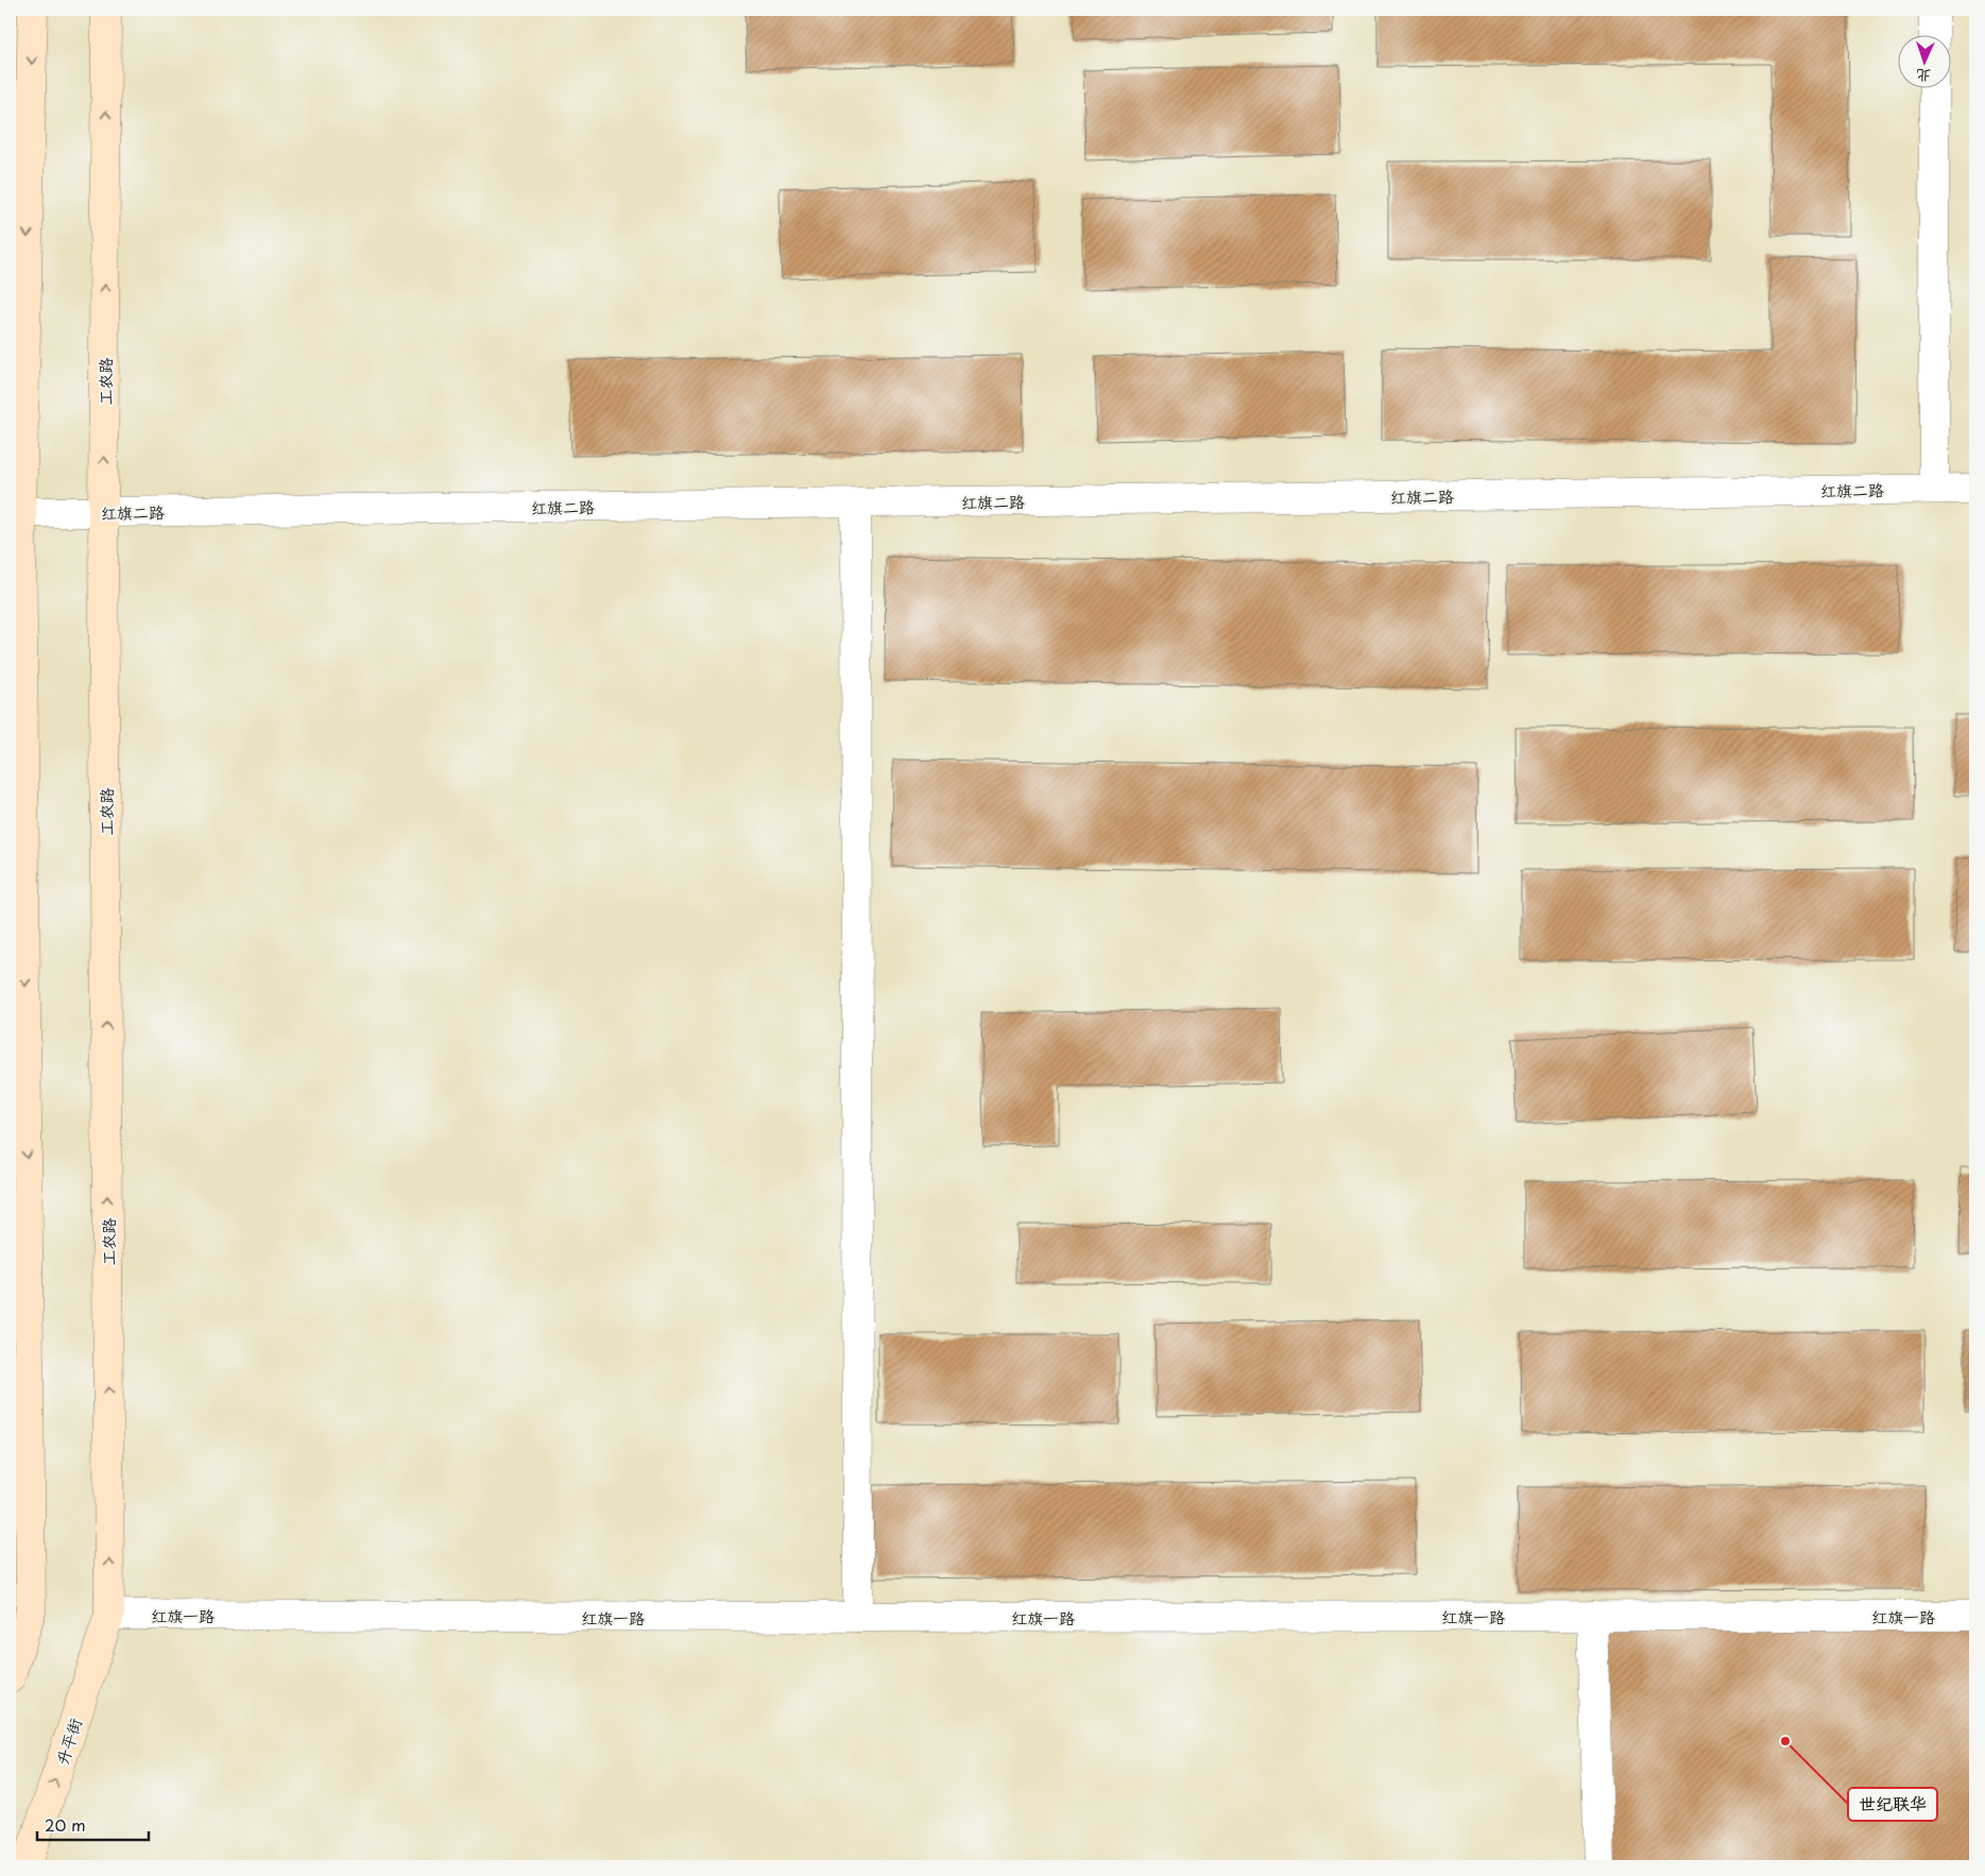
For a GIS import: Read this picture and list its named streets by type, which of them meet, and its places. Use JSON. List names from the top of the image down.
{
  "streets": {
    "main road": ["工农路", "升平街"],
    "street": ["红旗二路", "红旗一路"]
  },
  "crossings": [
    ["工农路", "红旗二路"],
    ["工农路", "红旗一路"],
    ["工农路", "升平街"],
    ["红旗一路", "升平街"]
  ],
  "places": ["世纪联华"],
  "scale_bar": "20 m",
  "north": "bottom"
}
